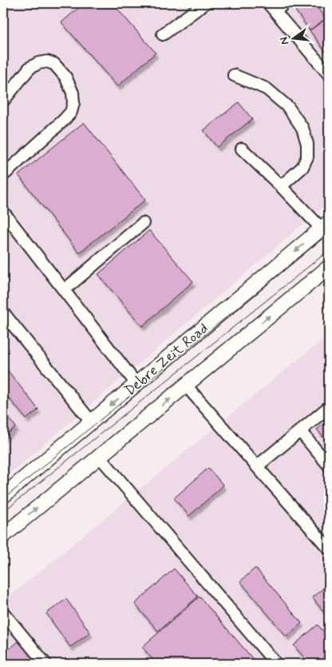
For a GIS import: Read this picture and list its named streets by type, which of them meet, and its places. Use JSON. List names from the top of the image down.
{
  "streets": {
    "main road": ["Debre Zeit Road"]
  },
  "north": "left"
}
